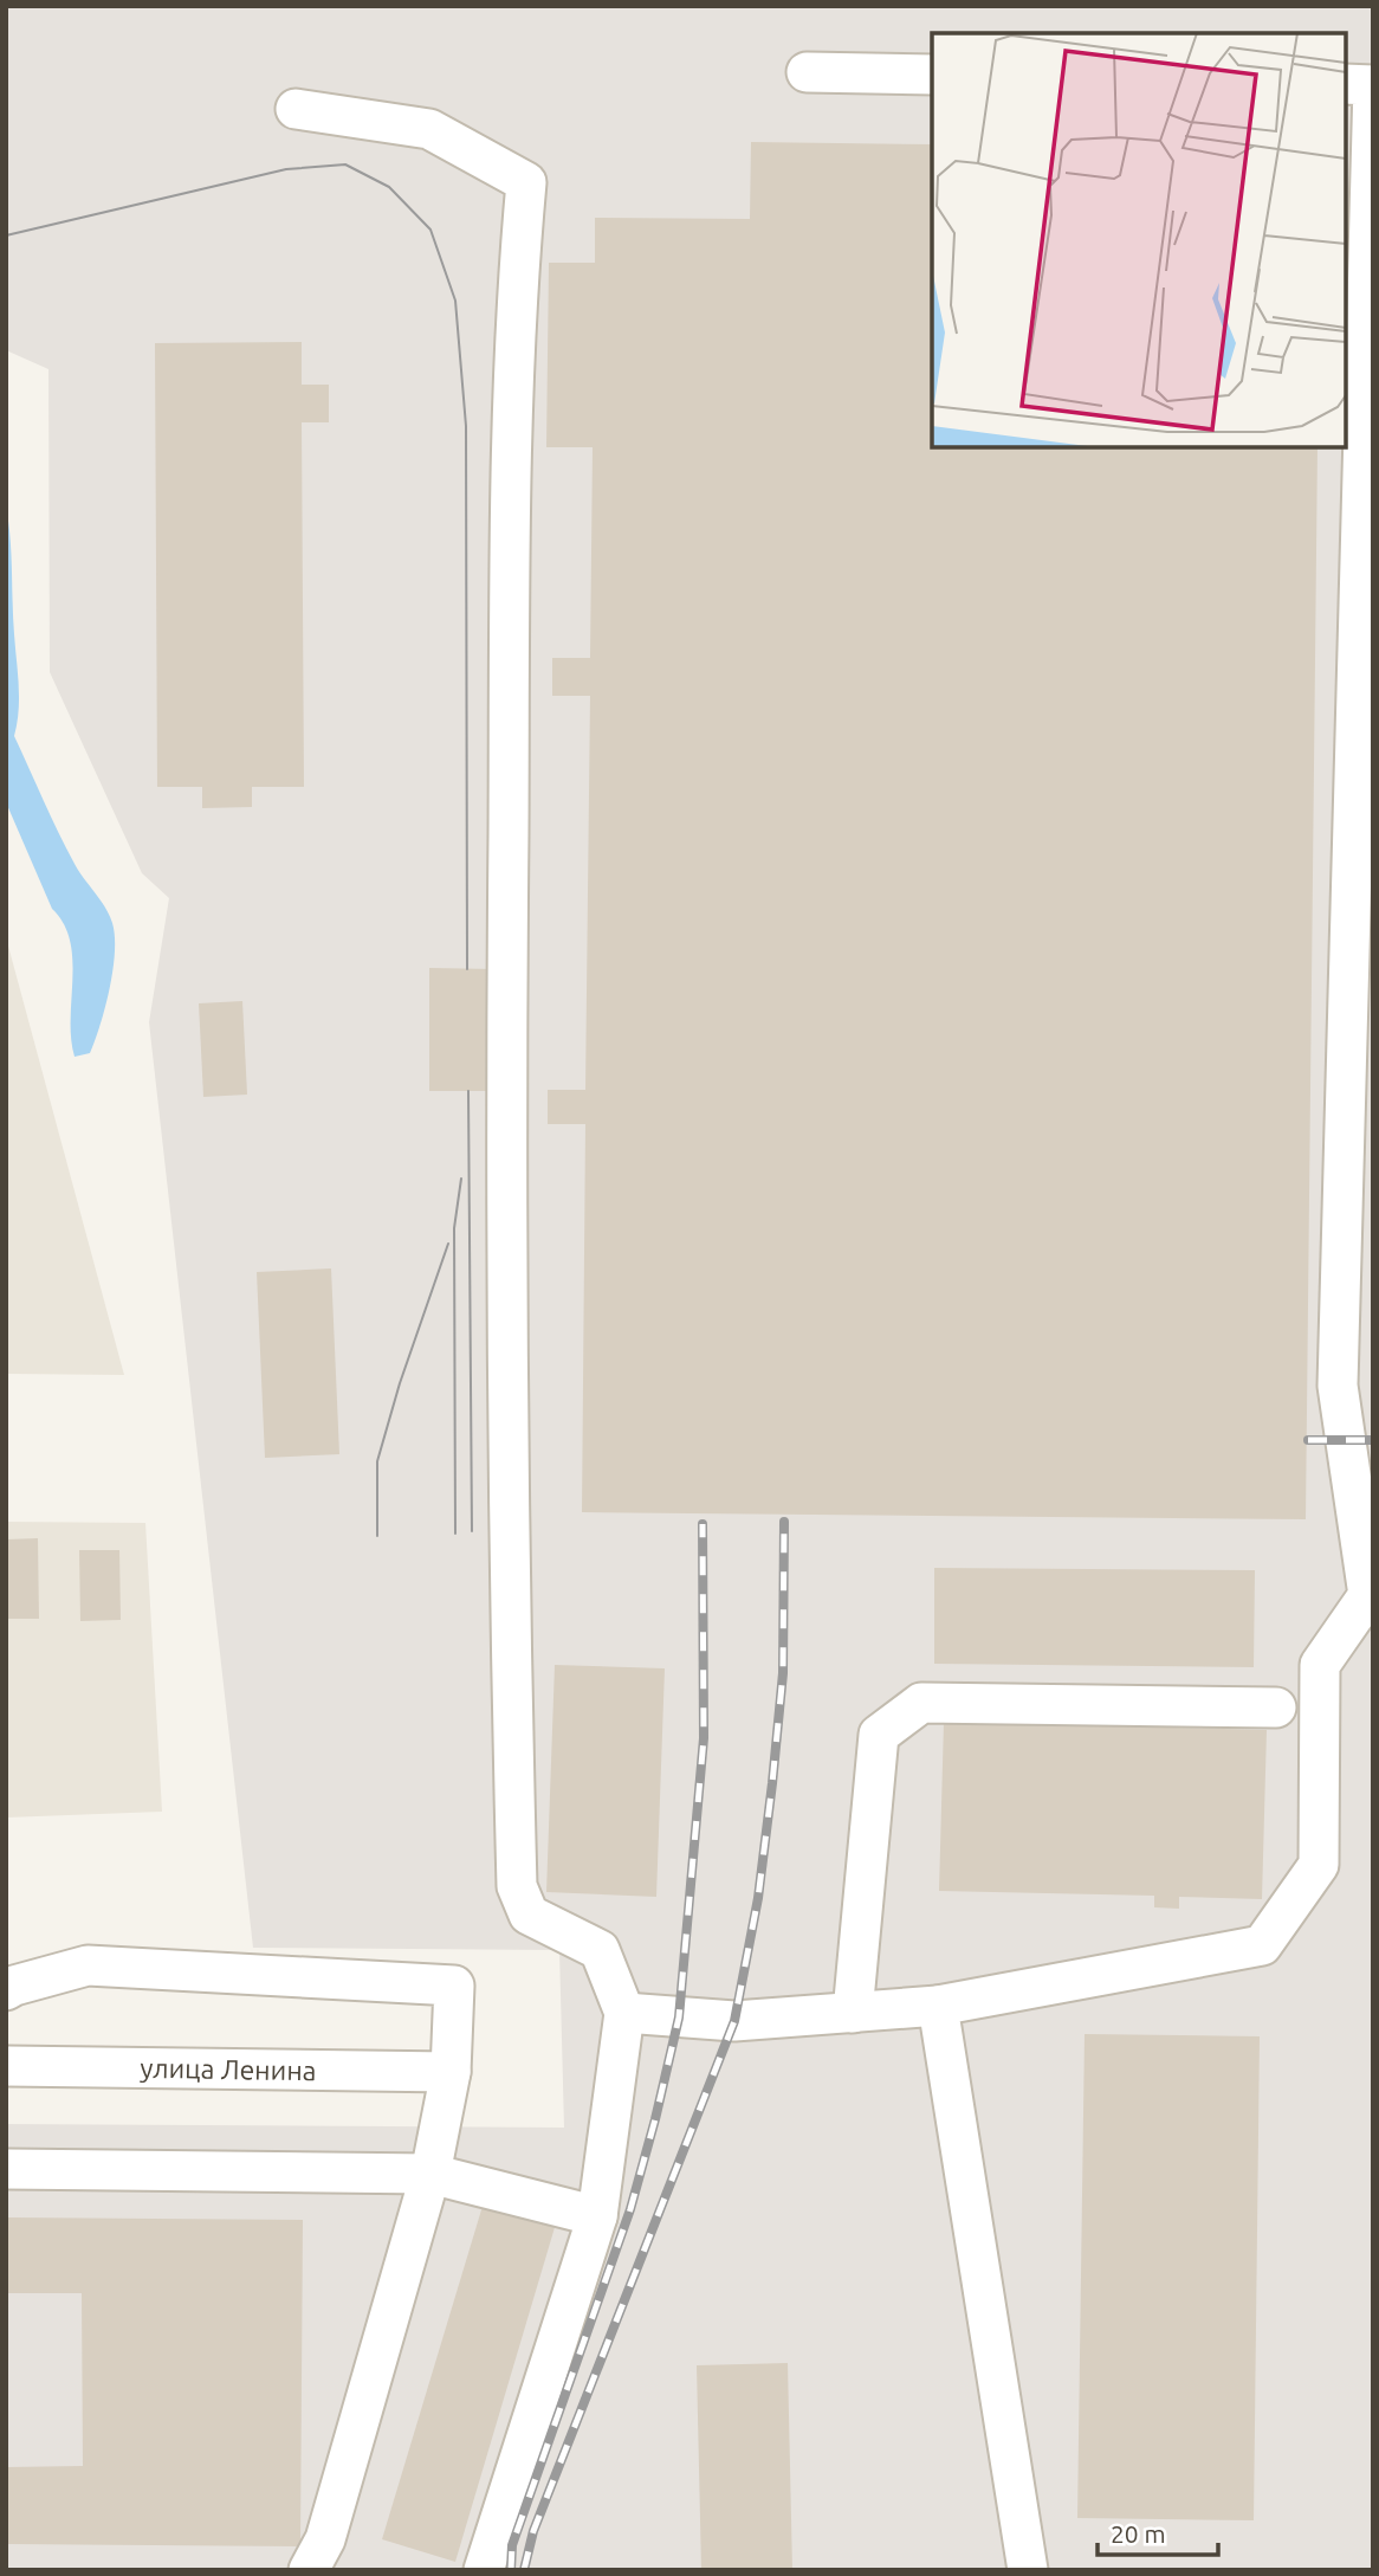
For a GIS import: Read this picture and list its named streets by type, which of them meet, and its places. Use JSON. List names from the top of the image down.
{
  "streets": {
    "street": ["улица Ленина"]
  },
  "scale_bar": "20 m"
}
